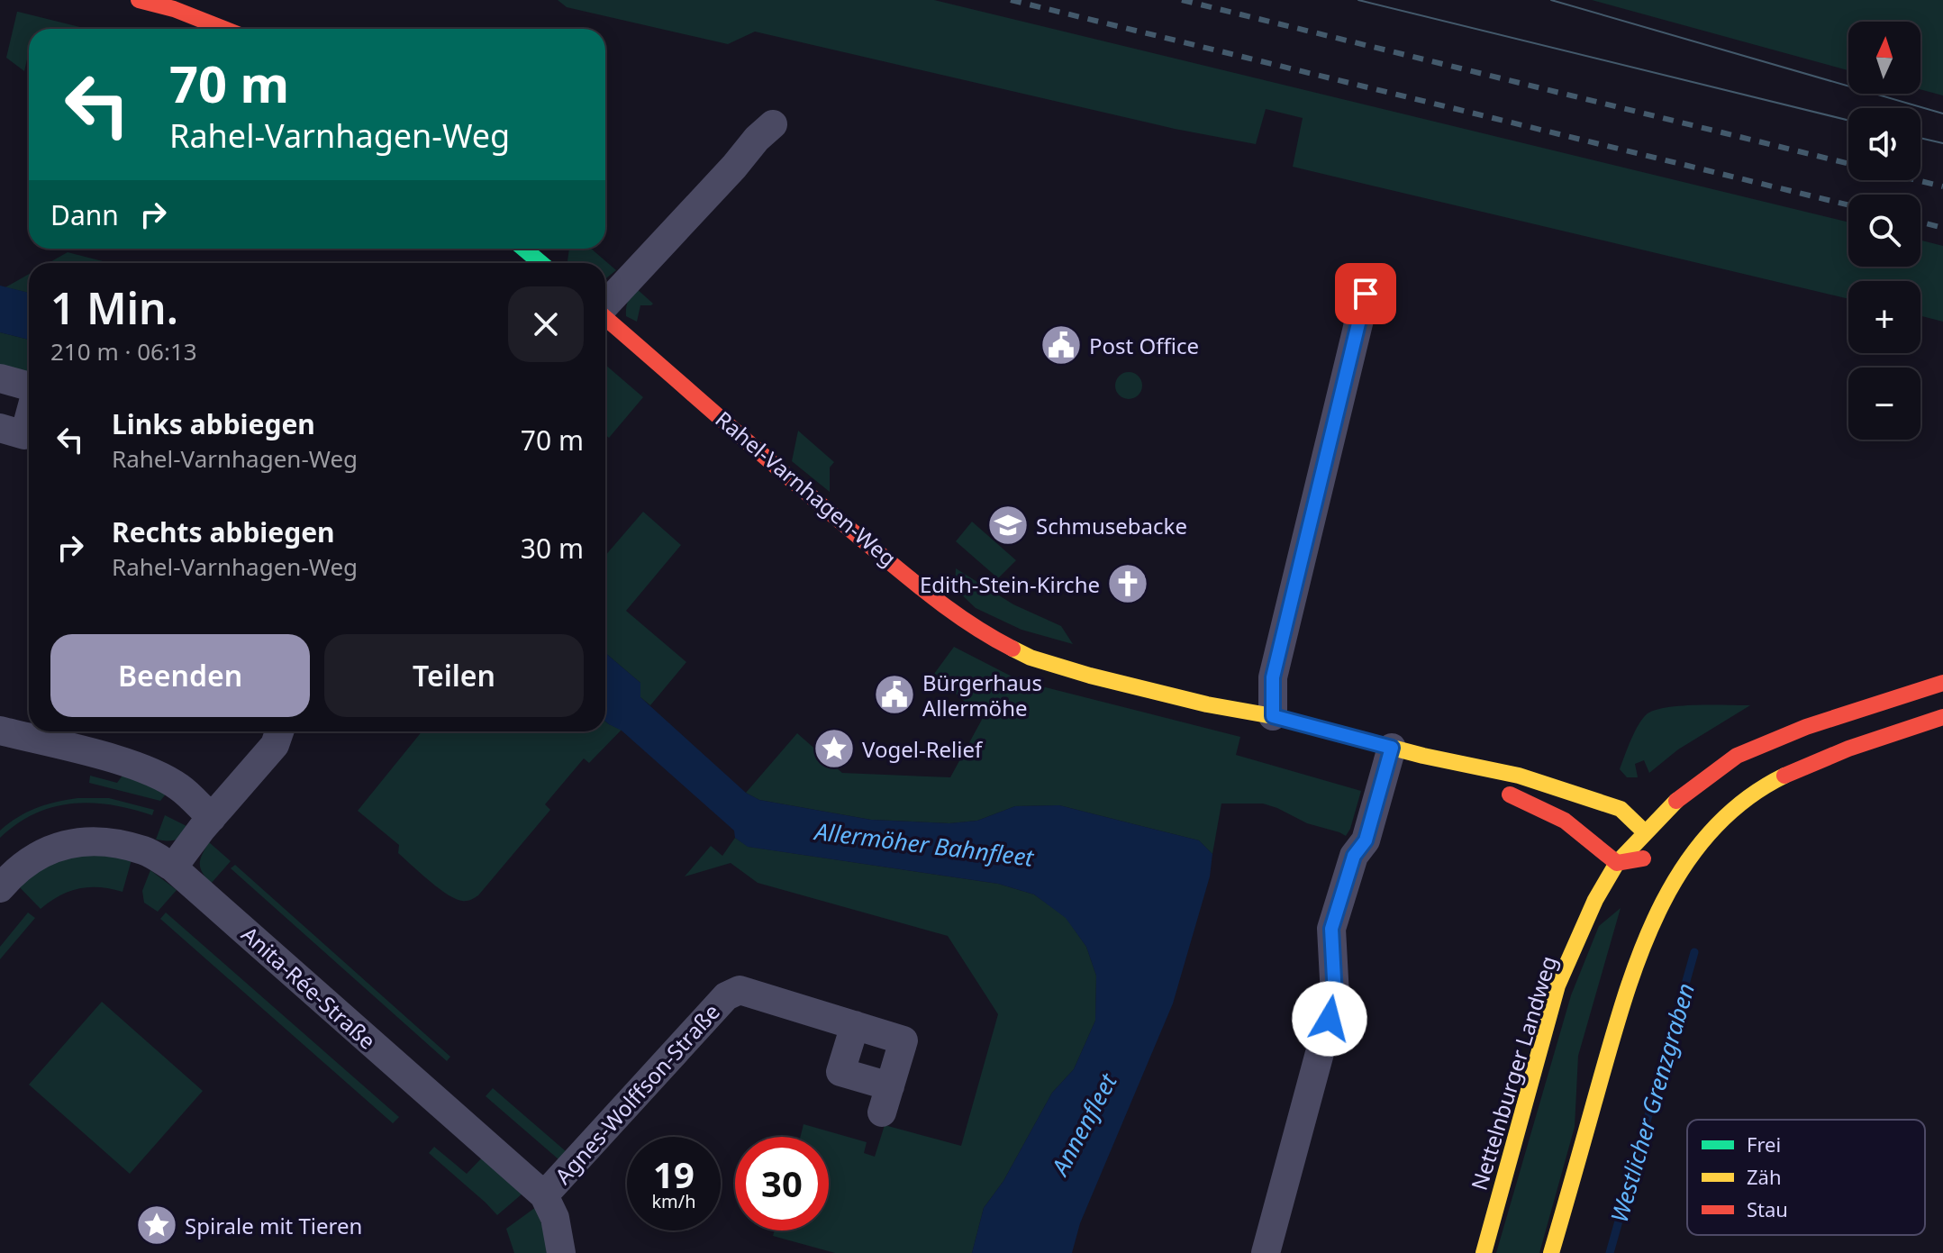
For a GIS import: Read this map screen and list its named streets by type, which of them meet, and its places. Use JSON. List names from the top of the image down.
{
  "streets": {
    "street": [
      "Rahel-Varnhagen-Weg",
      "Anita-Rée-Straße",
      "Nettelnburger Landweg",
      "Agnes-Wolffson-Straße"
    ]
  },
  "crossings": [
    ["Rahel-Varnhagen-Weg", "Nettelnburger Landweg"],
    ["Anita-Rée-Straße", "Agnes-Wolffson-Straße"]
  ],
  "water": ["Allermöher Bahnfleet", "Westlicher Grenzgraben", "Annenfleet"],
  "places": {
    "public building": ["Post Office", "Bürgerhaus Allermöhe"],
    "school or university": ["Schmusebacke"],
    "church": ["Edith-Stein-Kirche"],
    "place": ["Vogel-Relief", "Spirale mit Tieren"]
  },
  "legend": ["Frei", "Zäh", "Stau"],
  "north": "top",
  "page": {
    "map_buttons": ["+", "−"],
    "turn": ["70 m", "Rahel-Varnhagen-Weg"],
    "then": "Dann",
    "heading": ["1 Min.", "210 m · 06:13"],
    "list": [
      {
        "name": "Links abbiegen",
        "note": "Rahel-Varnhagen-Weg",
        "value": "70 m"
      },
      {
        "name": "Rechts abbiegen",
        "note": "Rahel-Varnhagen-Weg",
        "value": "30 m"
      }
    ],
    "buttons": ["Beenden", "Teilen"],
    "speed": "19 km/h",
    "limit": "30"
  }
}
